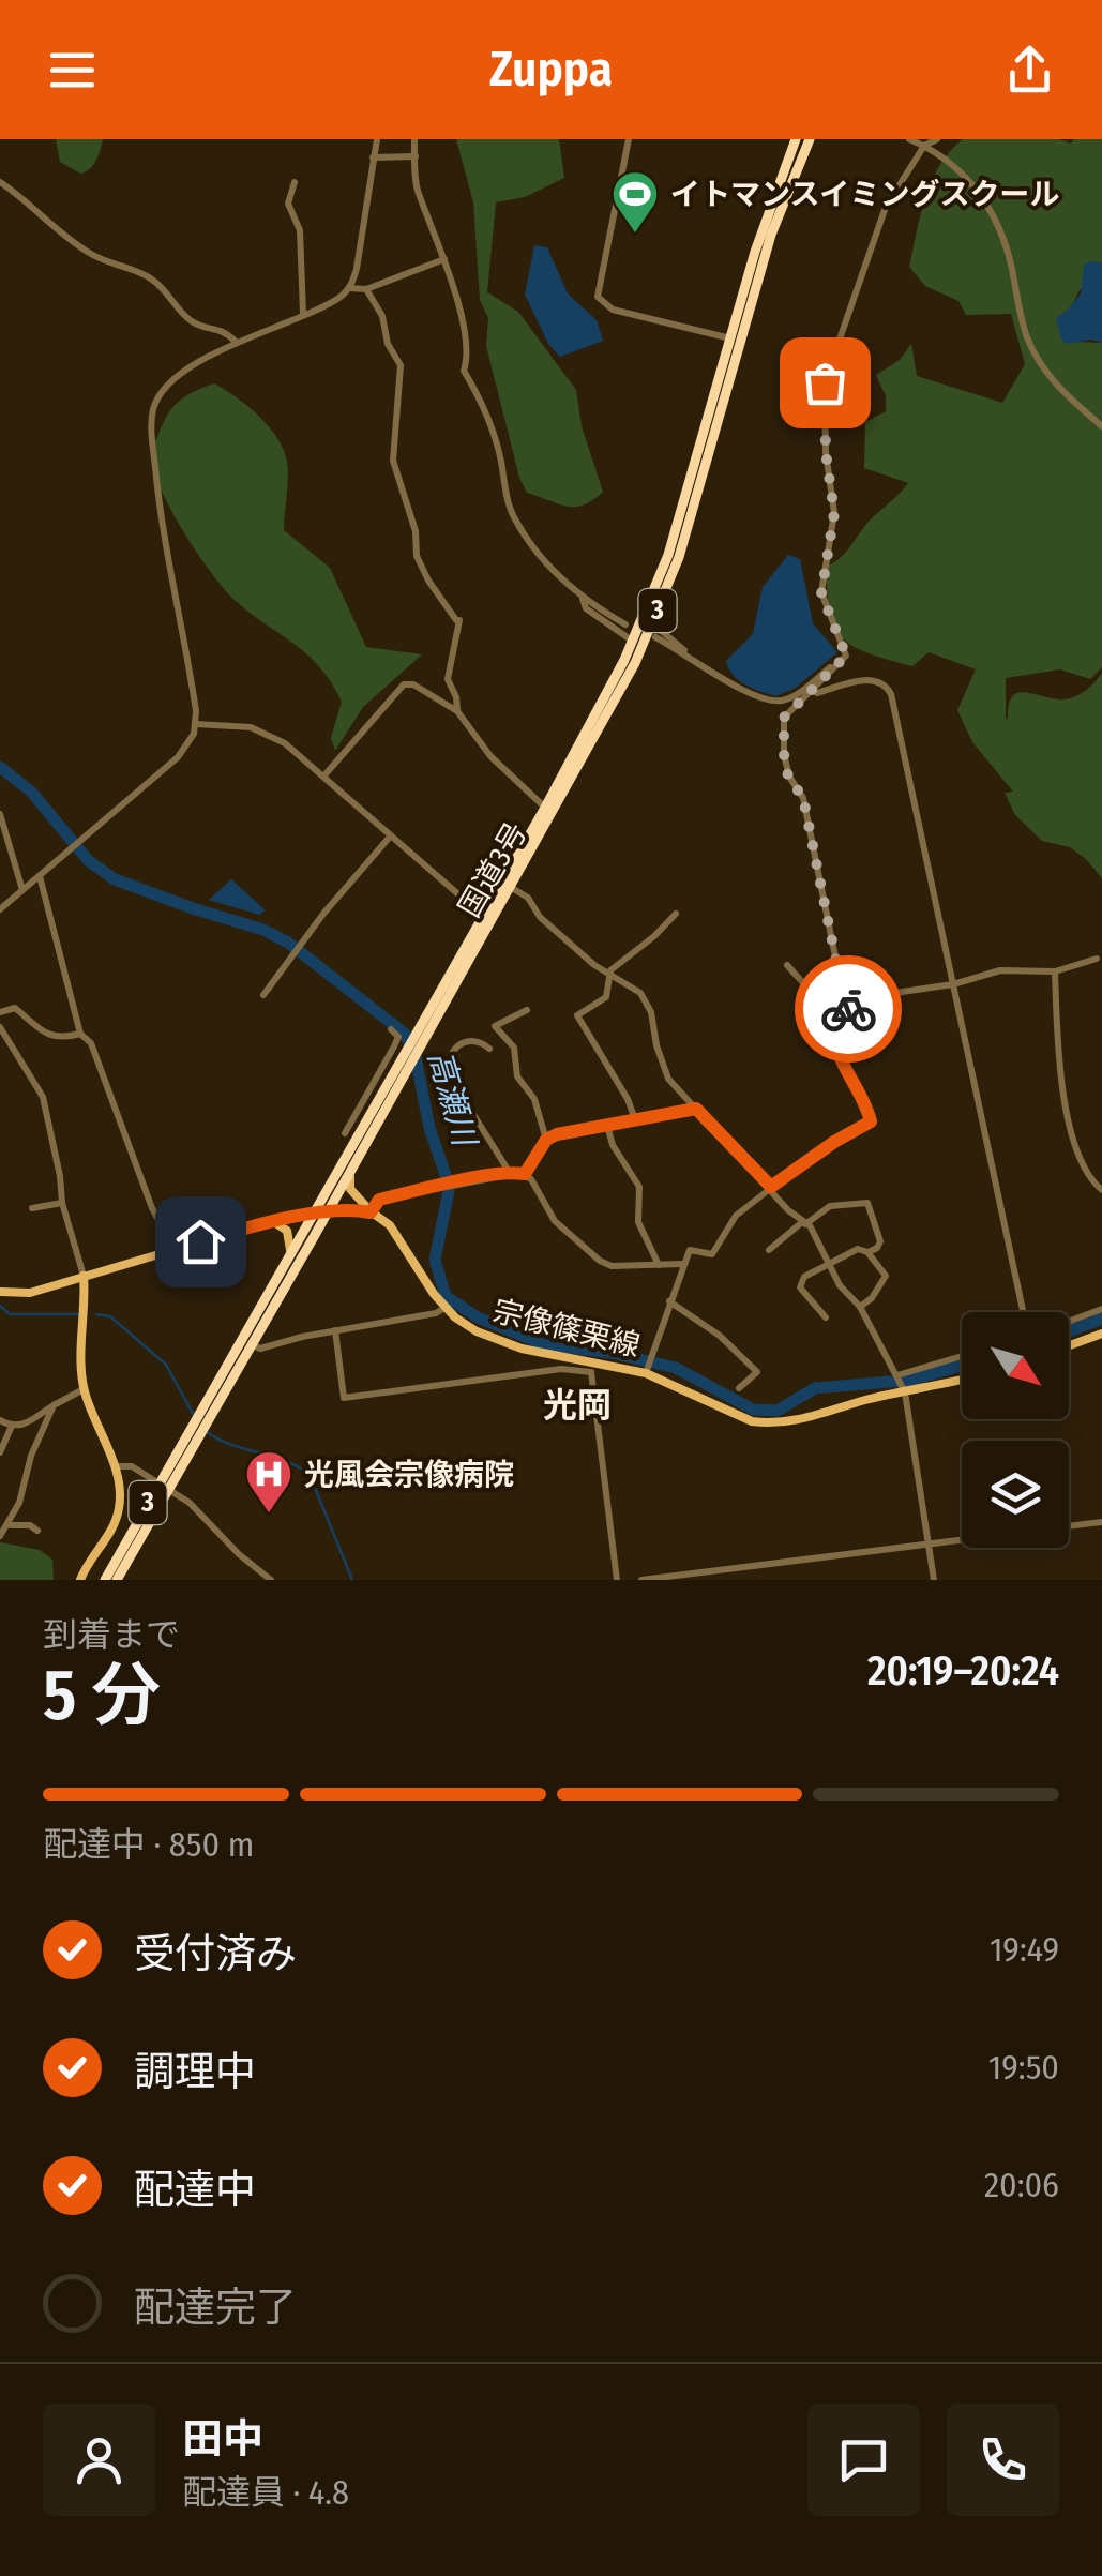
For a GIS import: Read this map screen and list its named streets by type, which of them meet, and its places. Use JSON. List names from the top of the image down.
{
  "streets": {
    "highway": ["3", "国道3号"],
    "main road": ["宗像篠栗線"]
  },
  "districts": ["光岡"],
  "water": ["高瀬川"],
  "places": {
    "sports": ["イトマンスイミングスクール"],
    "hospital": ["光風会宗像病院"]
  },
  "north": "bottom right",
  "page": {
    "header": "Zuppa",
    "heading": ["5 分", "到着まで", "20:19–20:24"],
    "panel": ["田中", "配達員 · 4.8"],
    "bar": "配達中 · 850 m",
    "list": [
      ["受付済み", "19:49"],
      ["調理中", "19:50"],
      ["配達中", "20:06"],
      "配達完了"
    ]
  }
}
